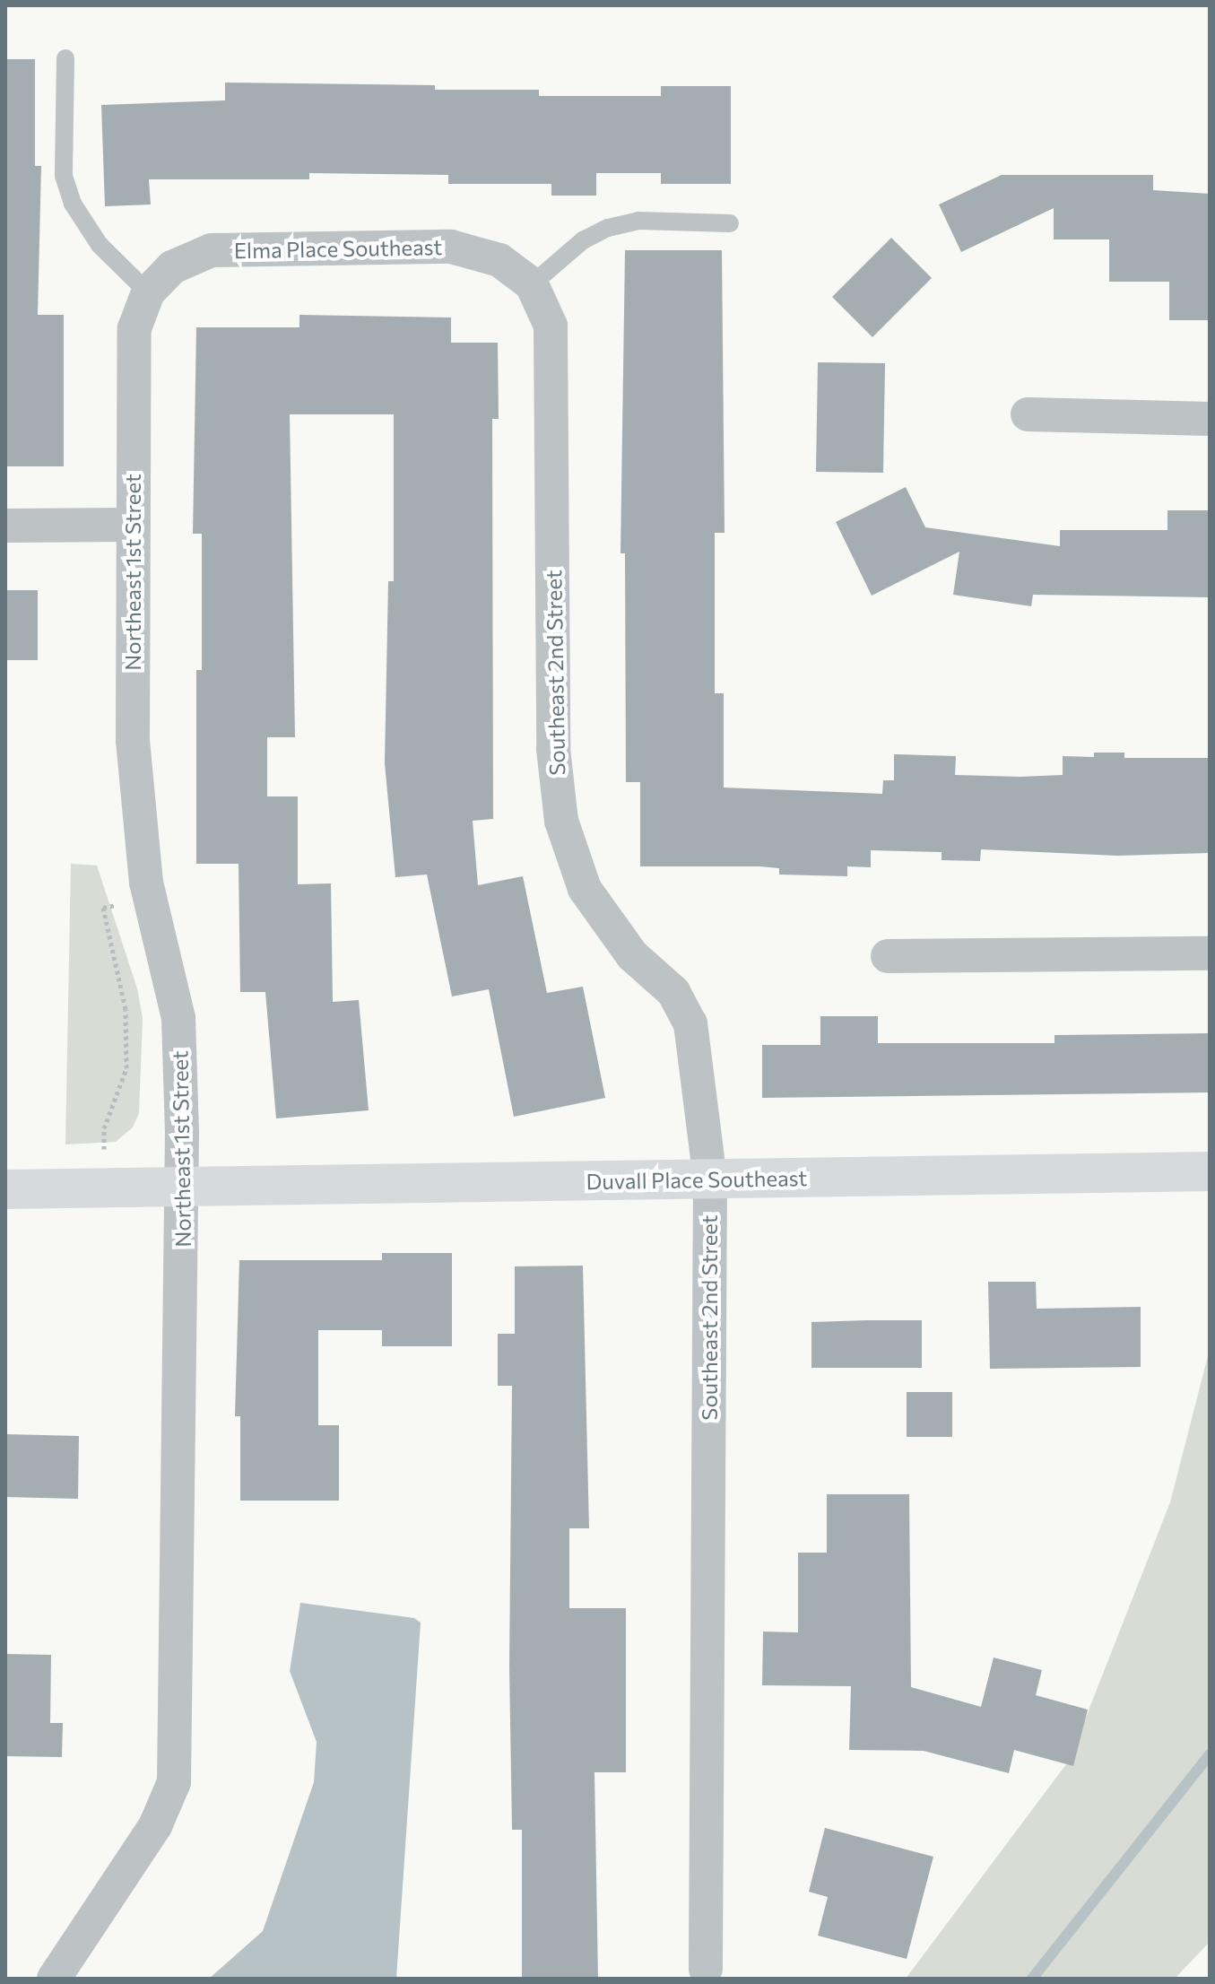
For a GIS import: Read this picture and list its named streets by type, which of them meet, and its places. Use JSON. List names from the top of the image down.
{
  "streets": {
    "street": [
      "Elma Place Southeast",
      "Northeast 1st Street",
      "Southeast 2nd Street",
      "Duvall Place Southeast"
    ]
  },
  "crossings": [
    ["Elma Place Southeast", "Northeast 1st Street"],
    ["Elma Place Southeast", "Southeast 2nd Street"],
    ["Northeast 1st Street", "Duvall Place Southeast"],
    ["Southeast 2nd Street", "Duvall Place Southeast"]
  ]
}
